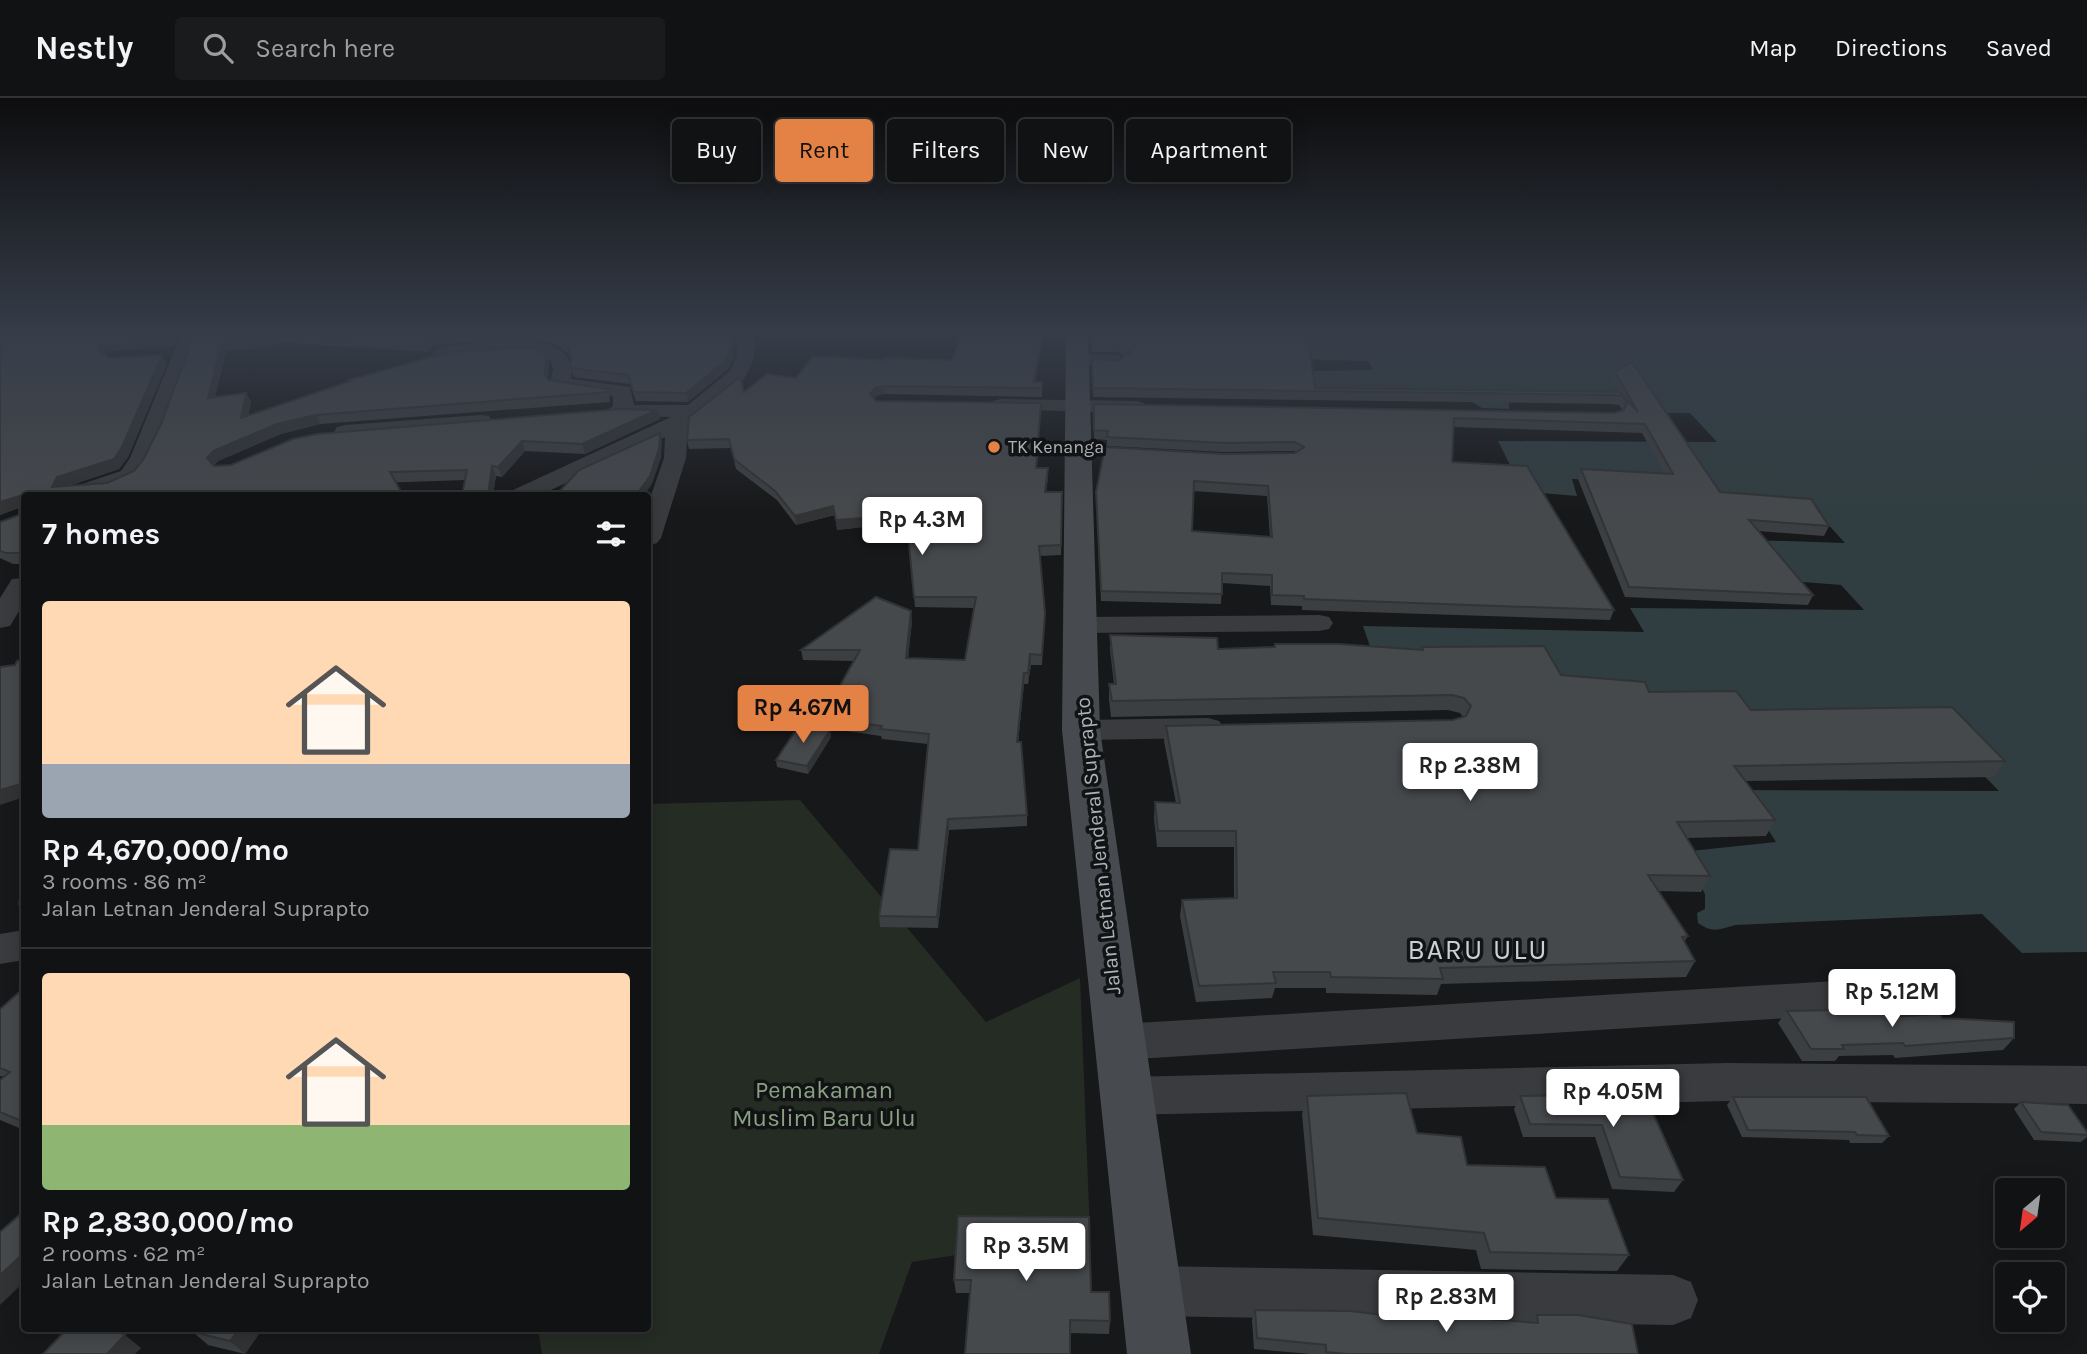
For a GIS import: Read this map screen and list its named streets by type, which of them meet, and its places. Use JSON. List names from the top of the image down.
{
  "streets": {
    "main road": ["Jalan Letnan Jenderal Suprapto"]
  },
  "districts": ["BARU ULU"],
  "parks": ["Pemakaman Muslim Baru Ulu"],
  "places": ["TK Kenanga"],
  "north": "bottom left",
  "page": {
    "header": "Nestly",
    "search": "Search here",
    "nav": ["Map", "Directions", "Saved"],
    "chip": [
      "Buy",
      "Rent",
      "Filters",
      "New",
      "Apartment"
    ],
    "heading": "7 homes",
    "price": [
      "Rp 4.3M",
      "Rp 4.67M",
      "Rp 2.38M",
      "Rp 5.12M",
      "Rp 4.05M",
      "Rp 3.5M",
      "Rp 2.83M"
    ],
    "list": [
      {
        "name": "Rp 4,670,000/mo",
        "note": "3 rooms · 86 m² · Jalan Letnan Jenderal Suprapto"
      },
      {
        "name": "Rp 2,830,000/mo",
        "note": "2 rooms · 62 m² · Jalan Letnan Jenderal Suprapto"
      }
    ]
  }
}
